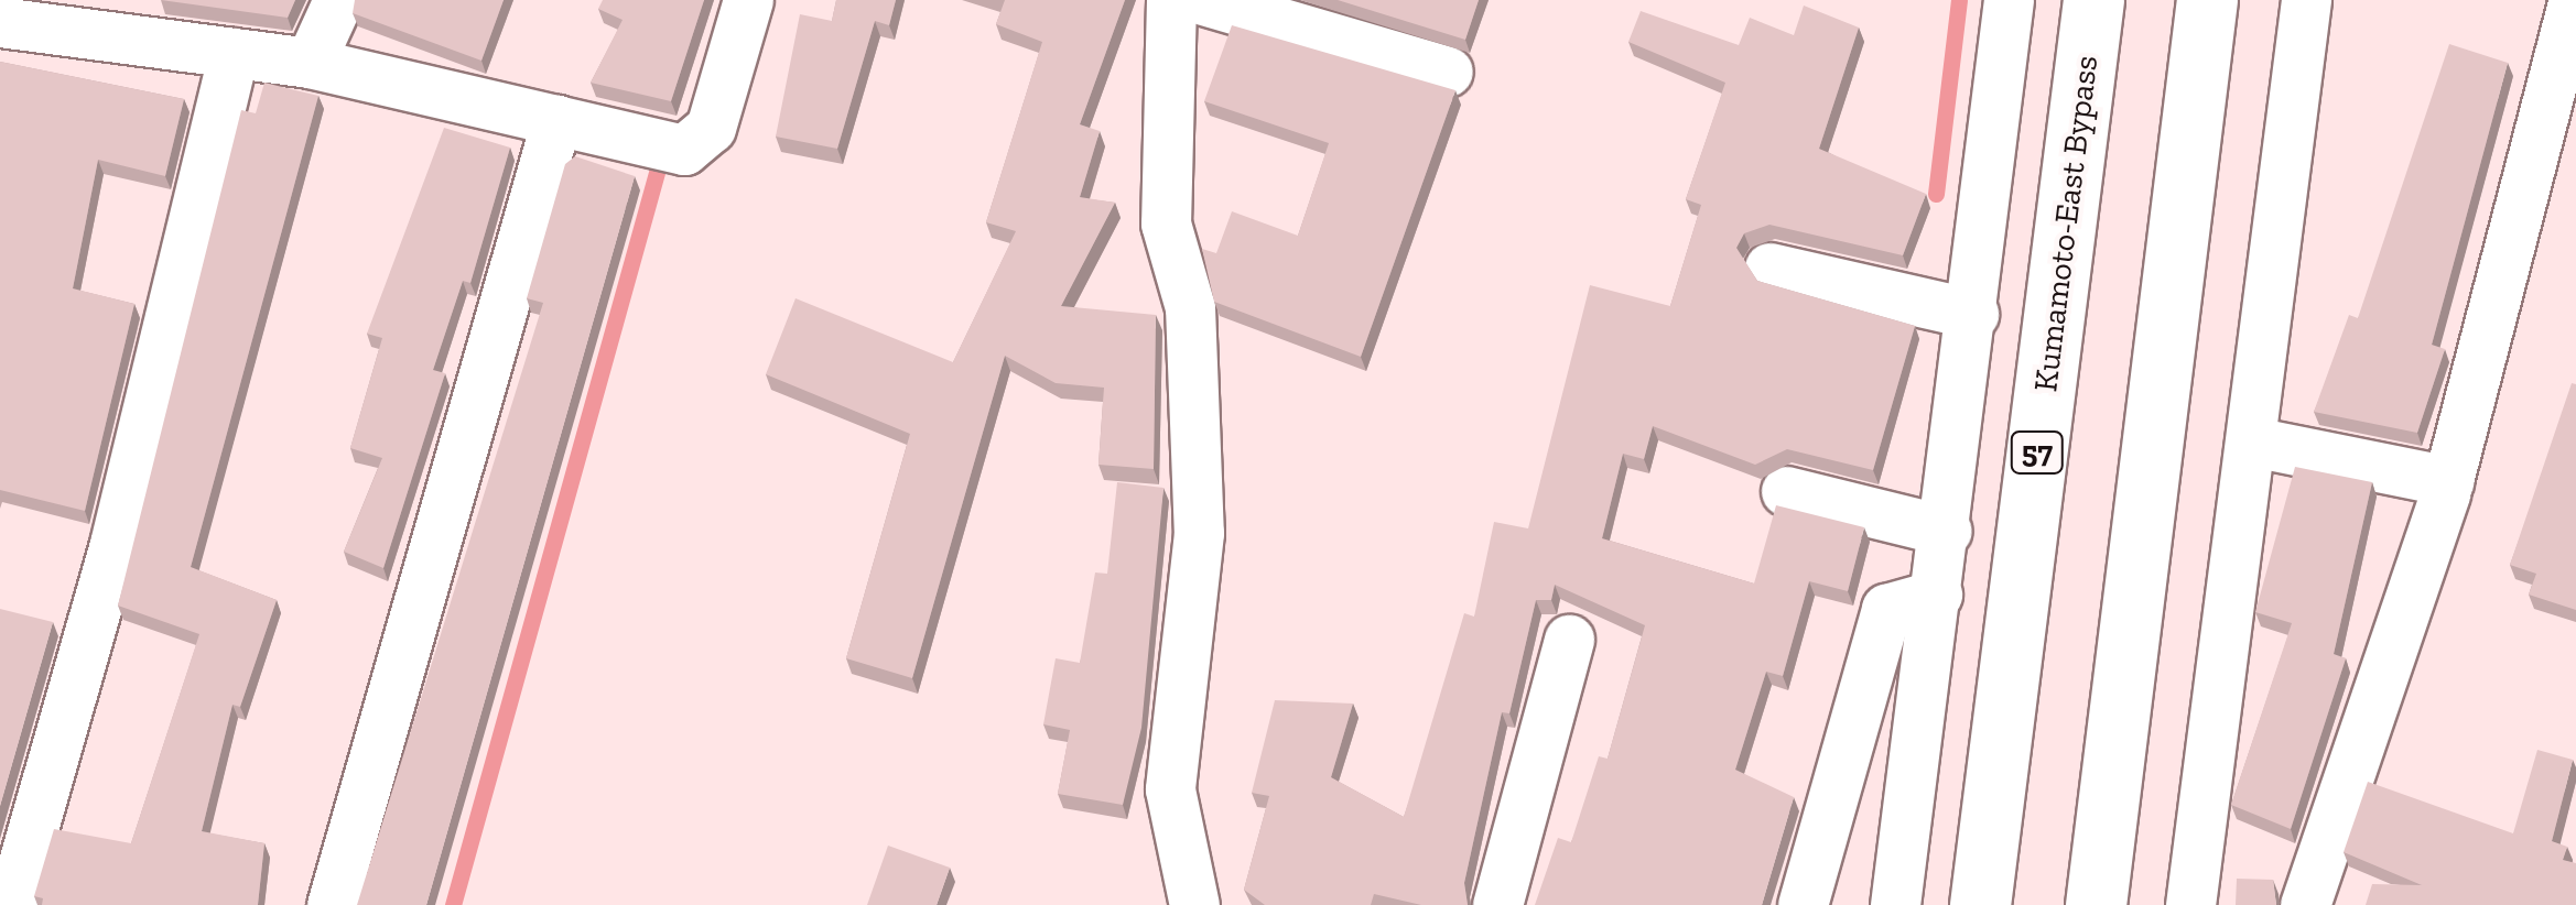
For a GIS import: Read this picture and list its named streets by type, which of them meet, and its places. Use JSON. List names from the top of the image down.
{
  "streets": {
    "highway": ["Kumamoto-East Bypass", "57"]
  }
}
